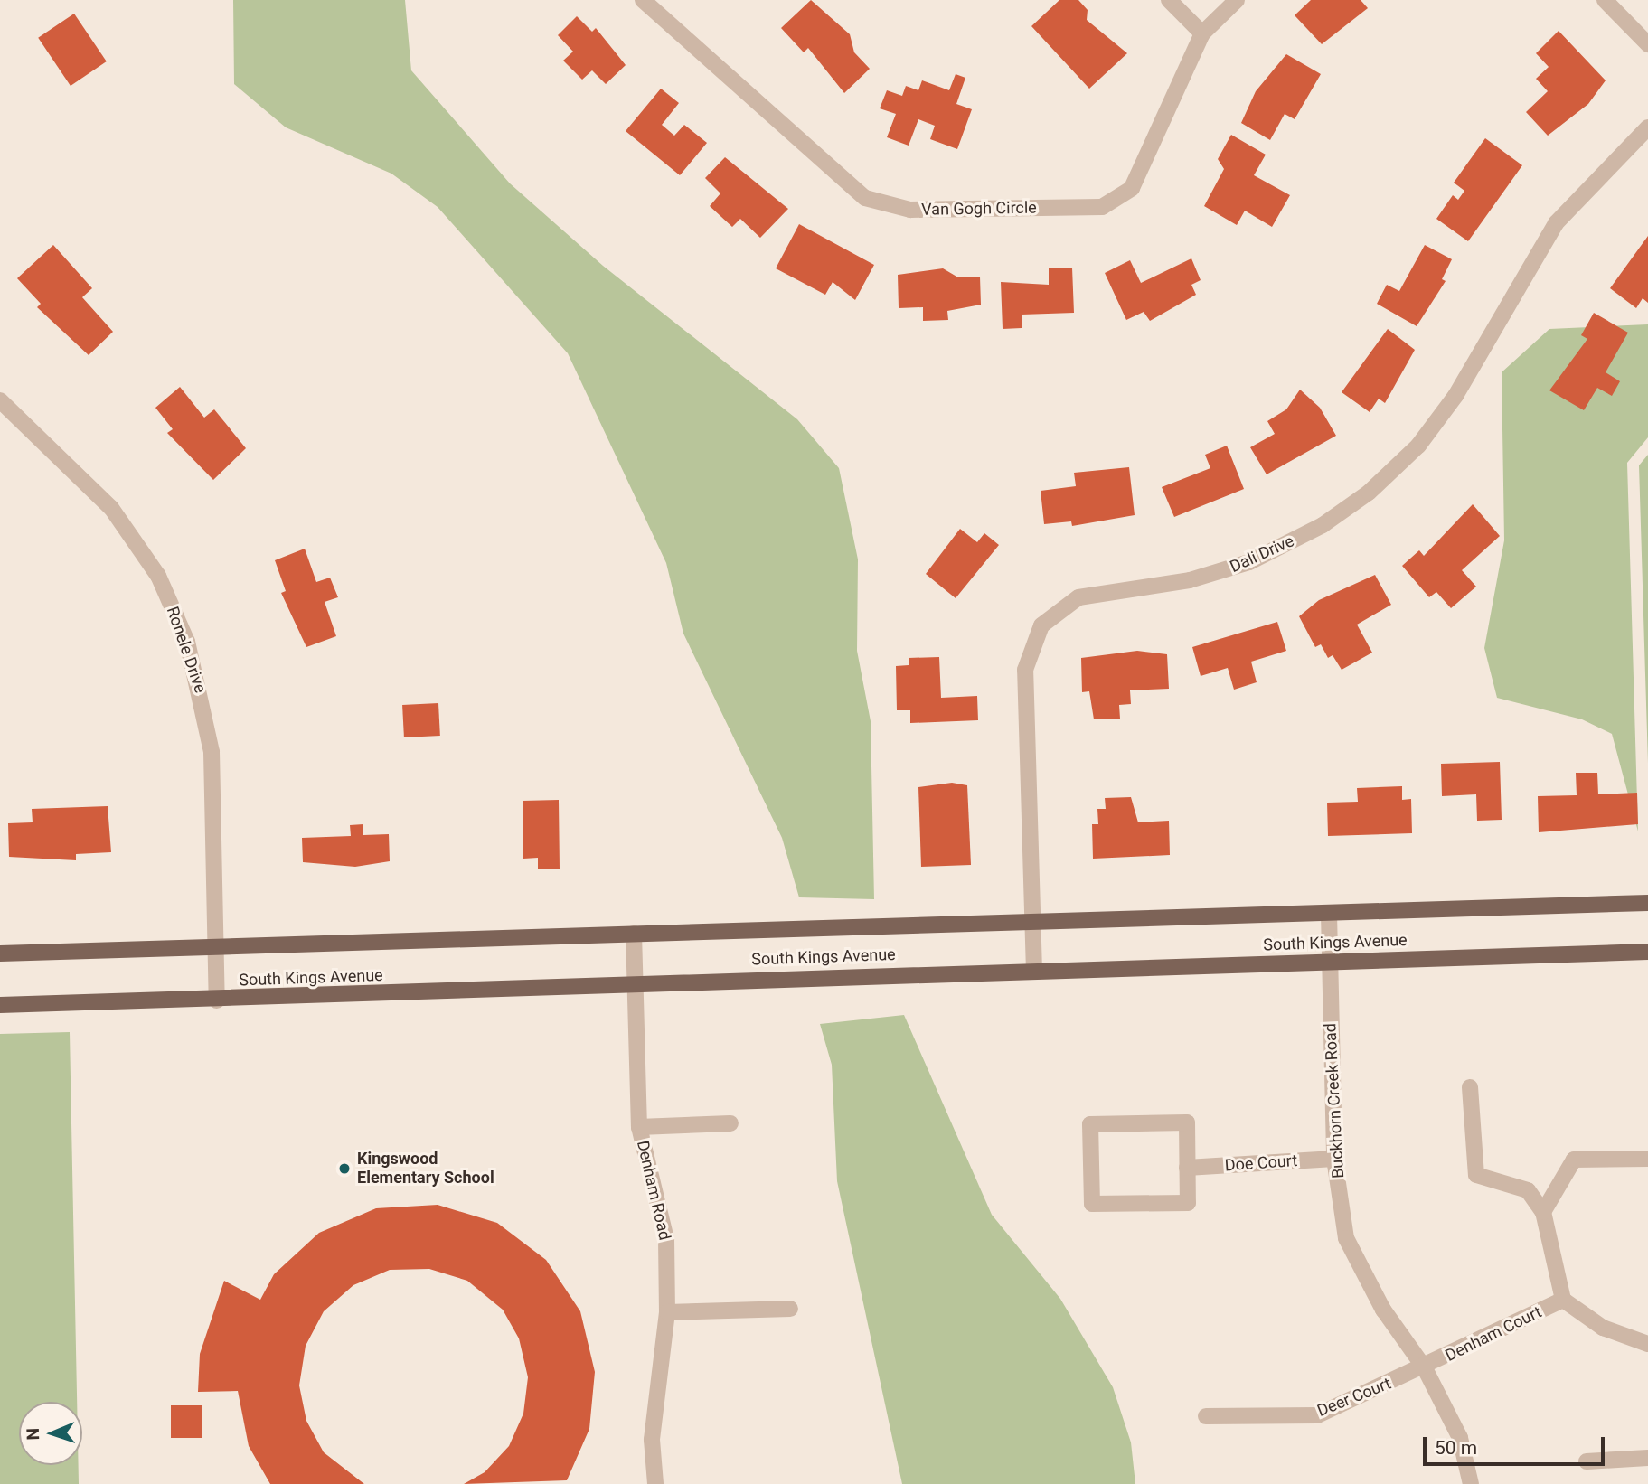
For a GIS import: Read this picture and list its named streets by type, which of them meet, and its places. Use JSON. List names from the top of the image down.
{
  "streets": {
    "main road": ["South Kings Avenue"],
    "street": [
      "Van Gogh Circle",
      "Dali Drive",
      "Ronele Drive",
      "Buckhorn Creek Road",
      "Doe Court",
      "Denham Road",
      "Denham Court",
      "Deer Court"
    ]
  },
  "crossings": [
    ["Dali Drive", "South Kings Avenue"],
    ["Ronele Drive", "South Kings Avenue"],
    ["South Kings Avenue", "Buckhorn Creek Road"],
    ["South Kings Avenue", "Denham Road"],
    ["Buckhorn Creek Road", "Doe Court"],
    ["Buckhorn Creek Road", "Denham Court"],
    ["Buckhorn Creek Road", "Deer Court"],
    ["Denham Court", "Deer Court"]
  ],
  "places": ["Kingswood Elementary School"],
  "scale_bar": "50 m",
  "north": "left"
}
